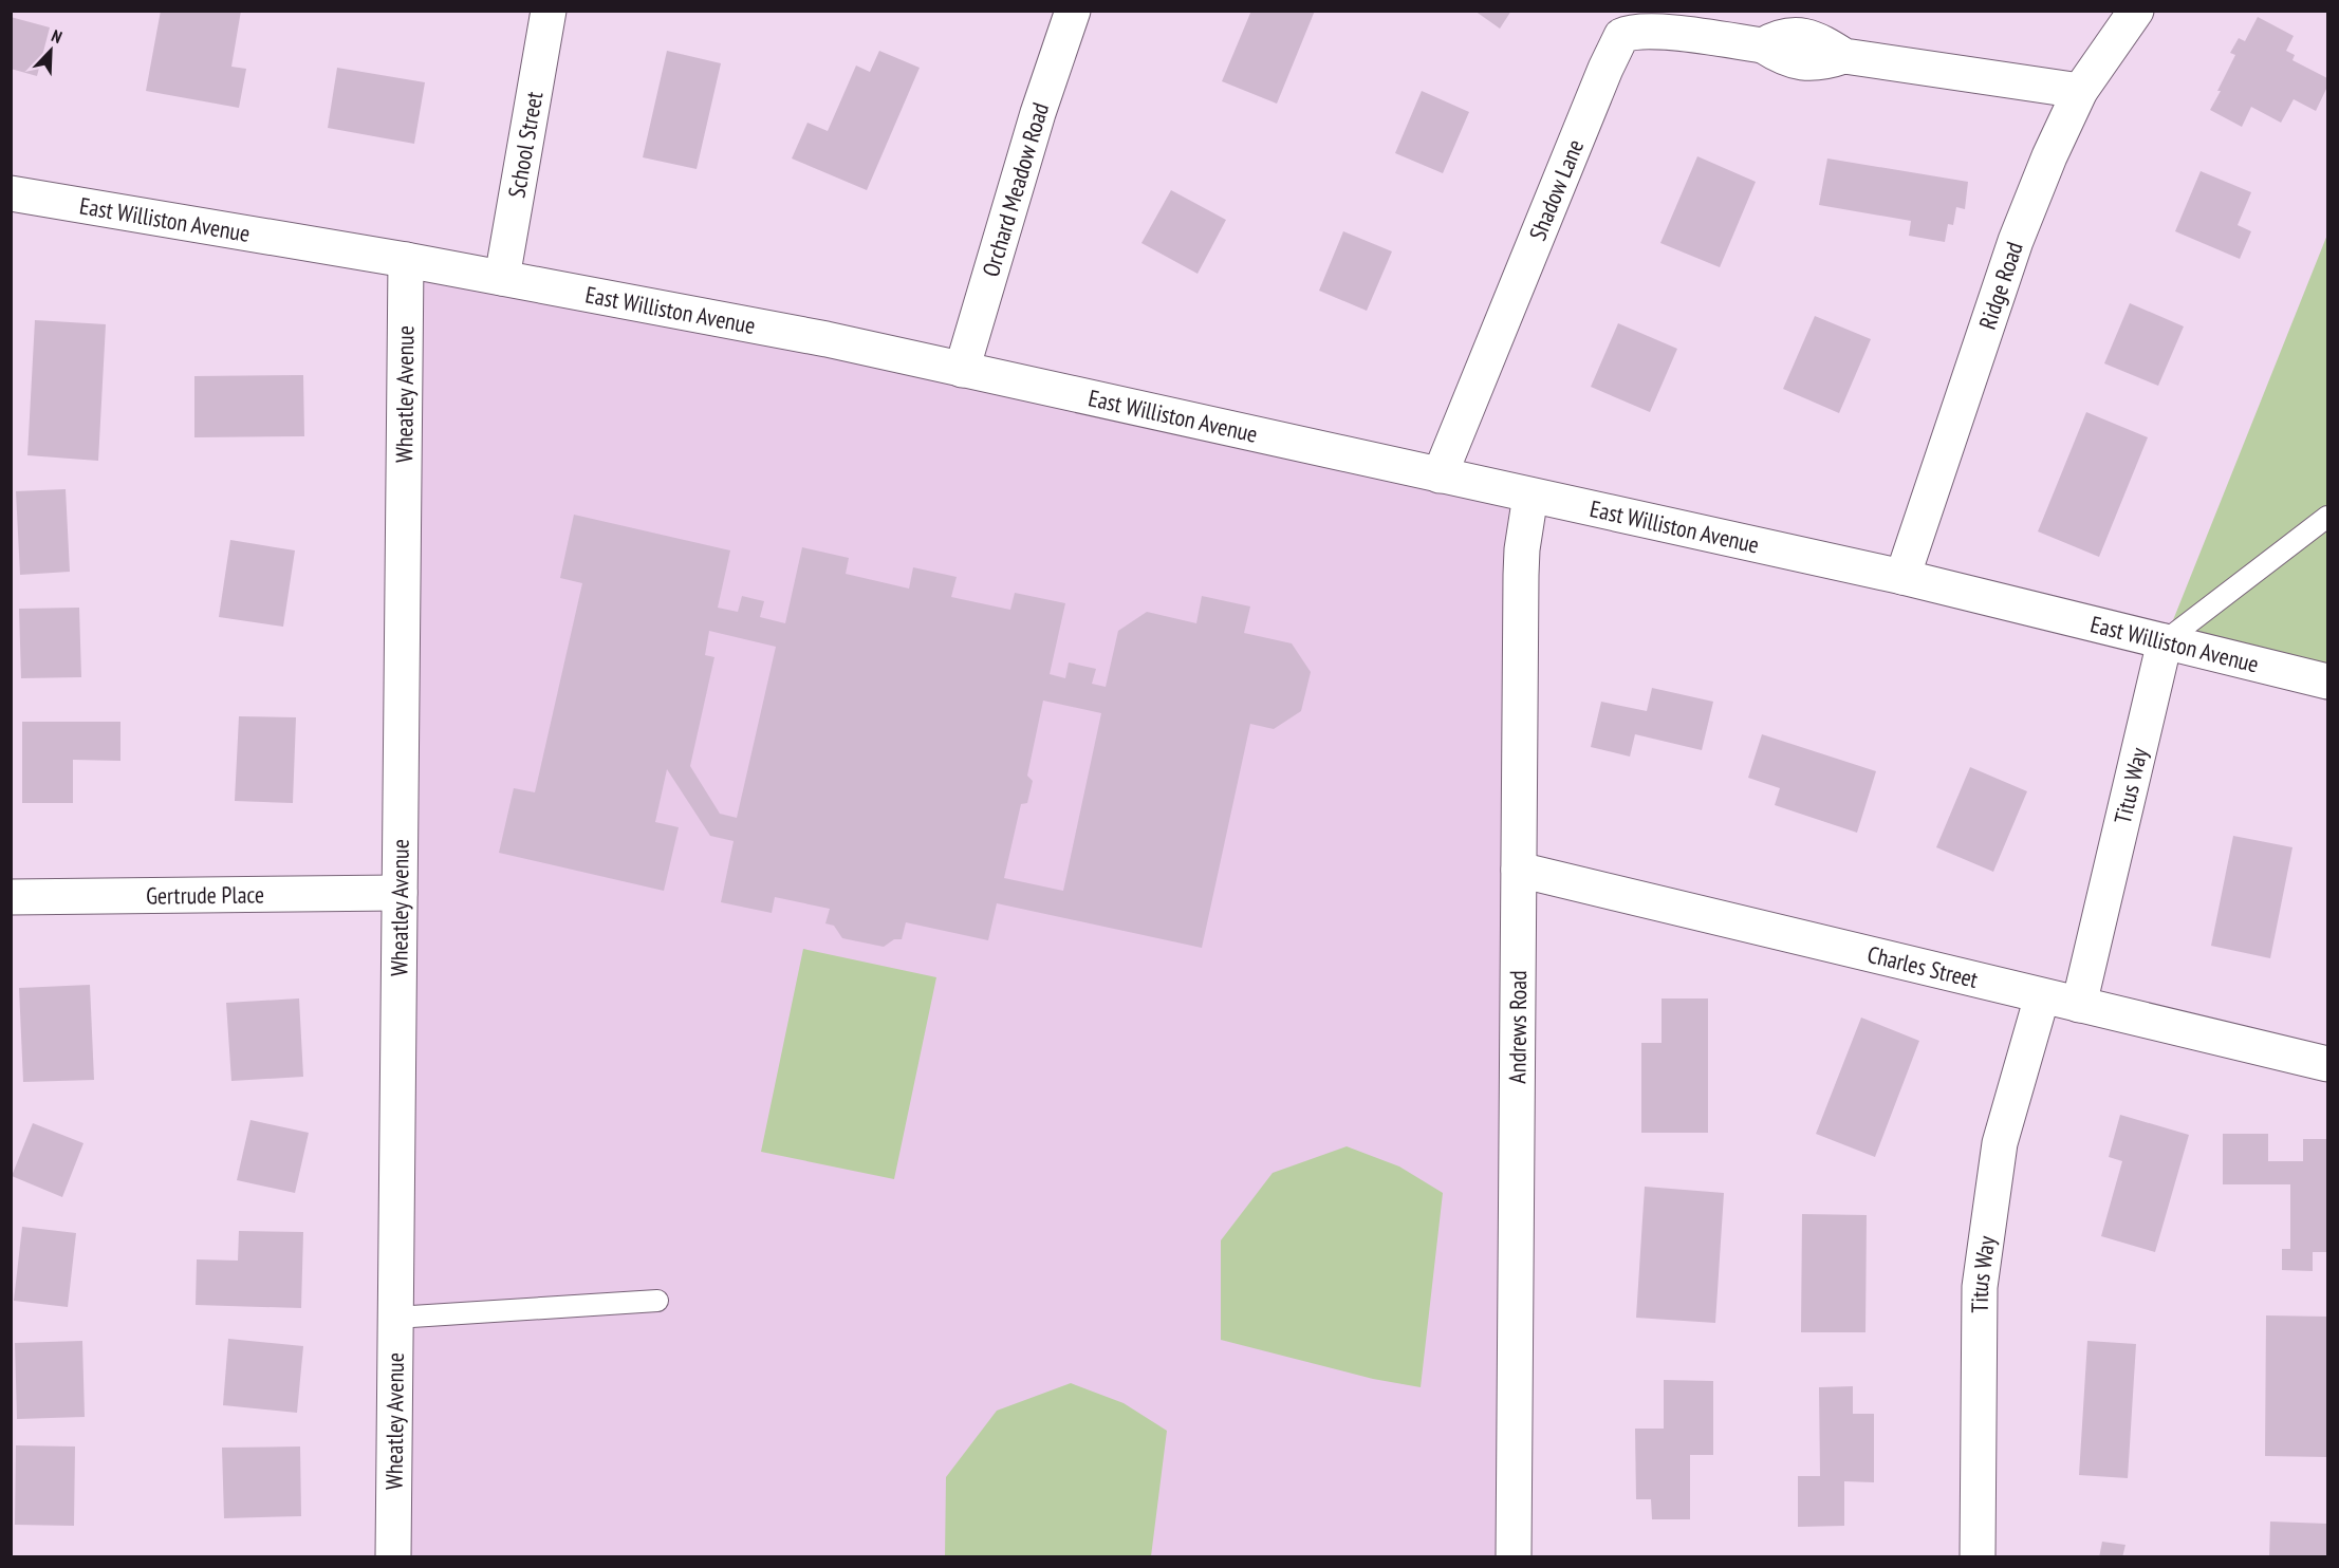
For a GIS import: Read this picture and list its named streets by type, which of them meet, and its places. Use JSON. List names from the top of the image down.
{
  "streets": {
    "street": [
      "School Street",
      "Shadow Lane",
      "Orchard Meadow Road",
      "East Williston Avenue",
      "Ridge Road",
      "Wheatley Avenue",
      "Titus Way",
      "Gertrude Place",
      "Charles Street",
      "Andrews Road"
    ]
  },
  "crossings": [
    ["School Street", "East Williston Avenue"],
    ["Shadow Lane", "East Williston Avenue"],
    ["Shadow Lane", "Ridge Road"],
    ["Orchard Meadow Road", "East Williston Avenue"],
    ["East Williston Avenue", "Ridge Road"],
    ["East Williston Avenue", "Wheatley Avenue"],
    ["East Williston Avenue", "Titus Way"],
    ["East Williston Avenue", "Andrews Road"],
    ["Wheatley Avenue", "Gertrude Place"],
    ["Titus Way", "Charles Street"],
    ["Charles Street", "Andrews Road"]
  ],
  "north": "top right"
}
